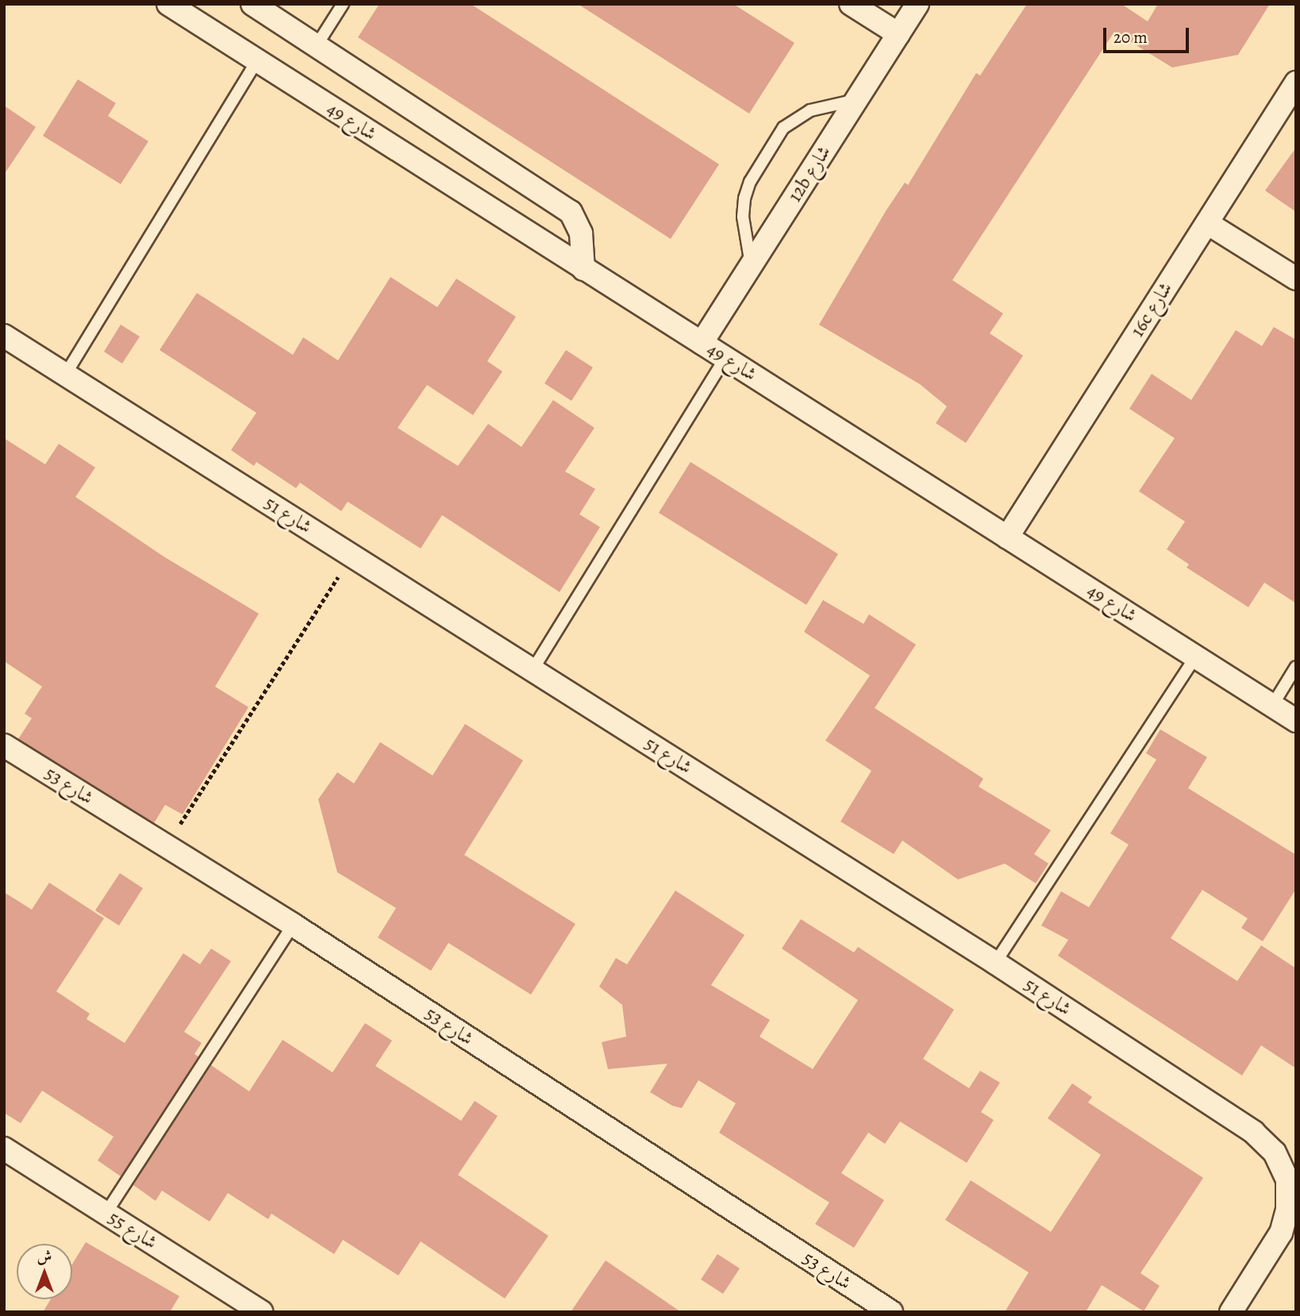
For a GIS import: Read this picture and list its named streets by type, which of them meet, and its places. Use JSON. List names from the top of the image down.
{
  "streets": {
    "street": [
      "شارع 49",
      "12b شارع",
      "16c شارع",
      "شارع 51",
      "شارع 53",
      "شارع 55"
    ]
  },
  "crossings": [
    ["شارع 49", "12b شارع"],
    ["شارع 49", "16c شارع"]
  ],
  "scale_bar": "20 m",
  "north": "top"
}
